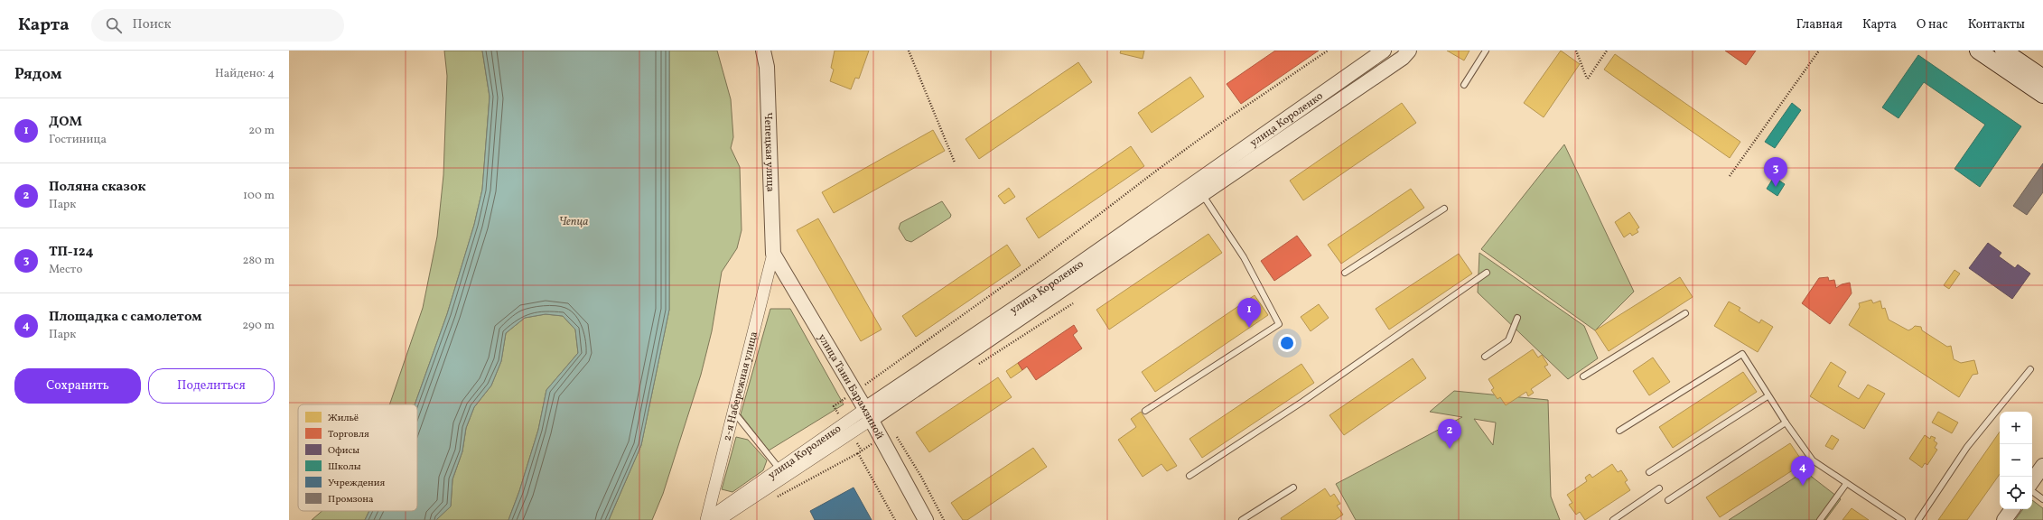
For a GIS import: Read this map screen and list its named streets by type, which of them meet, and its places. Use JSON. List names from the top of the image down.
{
  "streets": {
    "street": [
      "улица Короленко",
      "Чепецкая улица",
      "2-я Набережная улица",
      "улица Тани Барамзиной"
    ]
  },
  "crossings": [
    ["улица Короленко", "2-я Набережная улица"],
    ["улица Короленко", "улица Тани Барамзиной"],
    ["Чепецкая улица", "2-я Набережная улица"],
    ["Чепецкая улица", "улица Тани Барамзиной"],
    ["2-я Набережная улица", "улица Тани Барамзиной"]
  ],
  "water": ["Чепца"],
  "legend": [
    "Жильё",
    "Торговля",
    "Офисы",
    "Школы",
    "Учреждения",
    "Промзона"
  ],
  "page": {
    "header": "Карта",
    "search": "Поиск",
    "nav": [
      "Главная",
      "Карта",
      "О нас",
      "Контакты"
    ],
    "heading": ["Рядом", "Найдено: 4"],
    "list": [
      {
        "mark": "1",
        "name": "ДОМ",
        "note": "Гостиница",
        "value": "20 m"
      },
      {
        "mark": "2",
        "name": "Поляна сказок",
        "note": "Парк",
        "value": "100 m"
      },
      {
        "mark": "3",
        "name": "ТП-124",
        "note": "Место",
        "value": "280 m"
      },
      {
        "mark": "4",
        "name": "Площадка с самолетом",
        "note": "Парк",
        "value": "290 m"
      }
    ],
    "pins": [
      "3",
      "1",
      "2",
      "4"
    ],
    "buttons": ["Сохранить", "Поделиться"],
    "map_buttons": ["+", "−"]
  }
}
